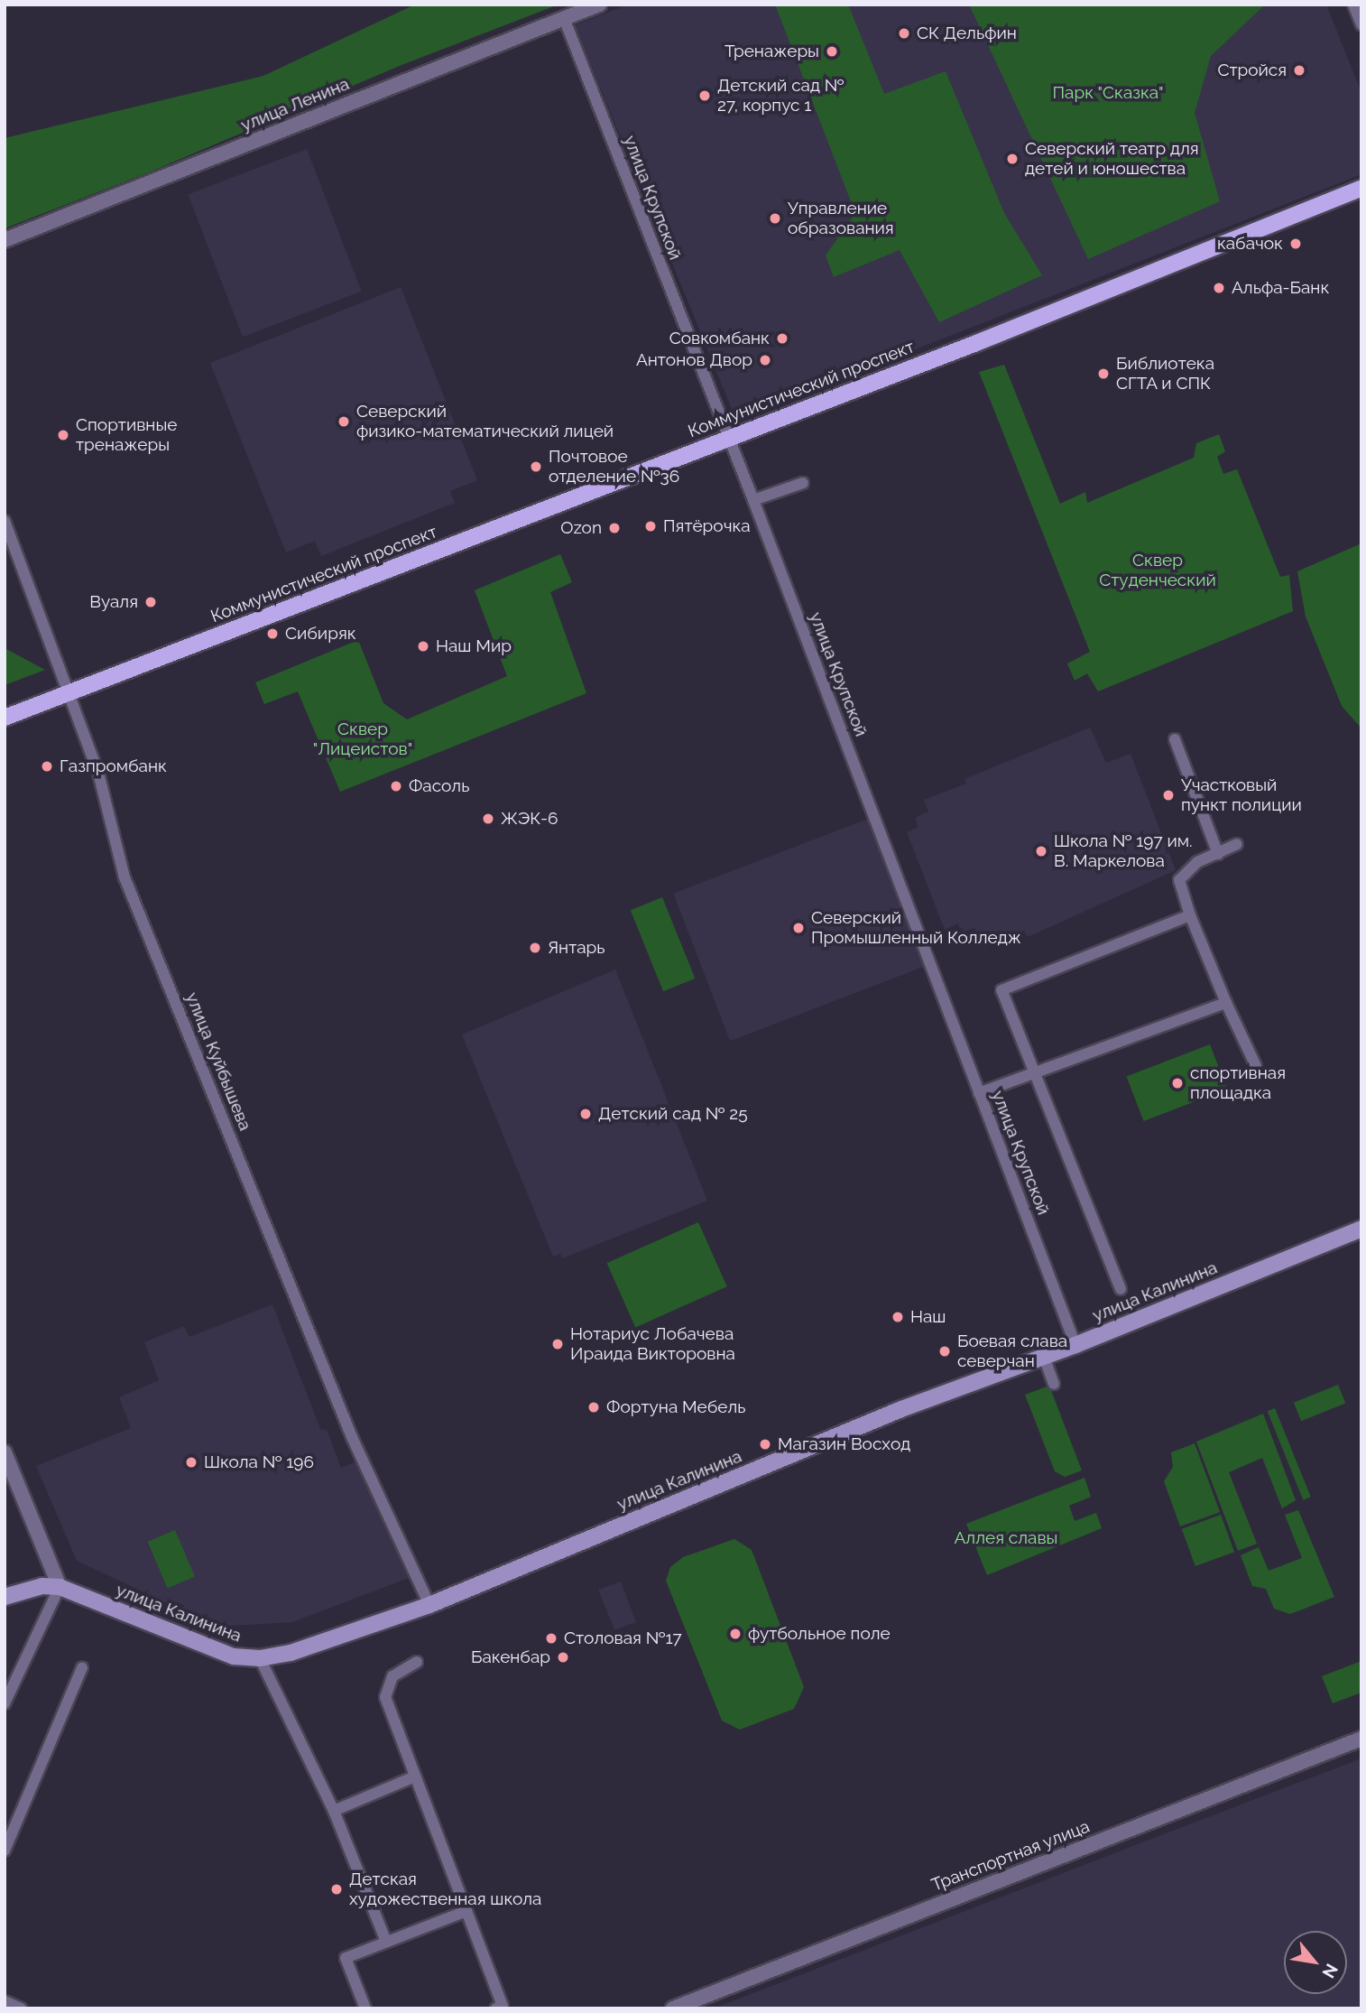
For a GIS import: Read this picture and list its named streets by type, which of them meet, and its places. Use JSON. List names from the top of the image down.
{
  "streets": {
    "main road": ["Коммунистический проспект", "улица Калинина"],
    "street": [
      "улица Ленина",
      "улица Крупской",
      "улица Куйбышева",
      "Транспортная улица"
    ]
  },
  "crossings": [
    ["улица Ленина", "улица Крупской"],
    ["улица Крупской", "Коммунистический проспект"],
    ["улица Крупской", "улица Калинина"],
    ["Коммунистический проспект", "улица Куйбышева"],
    ["улица Куйбышева", "улица Калинина"]
  ],
  "parks": [
    "Парк \"Сказка\"",
    "Сквер Студенческий",
    "Сквер \"Лицеистов\"",
    "Аллея славы"
  ],
  "places": [
    "СК Дельфин",
    "Тренажеры",
    "Стройся",
    "Детский сад № 27, корпус 1",
    "Северский театр для детей и юношества",
    "Управление образования",
    "кабачок",
    "Альфа-Банк",
    "Совкомбанк",
    "Антонов Двор",
    "Библиотека СГТА и СПК",
    "Северский физико-математический лицей",
    "Спортивные тренажеры",
    "Почтовое отделение №36",
    "Пятёрочка",
    "Ozon",
    "Вуаля",
    "Сибиряк",
    "Наш Мир",
    "Газпромбанк",
    "Фасоль",
    "Участковый пункт полиции",
    "ЖЭК-6",
    "Школа № 197 им. В. Маркелова",
    "Северский Промышленный Колледж",
    "Янтарь",
    "спортивная площадка",
    "Детский сад № 25",
    "Наш",
    "Нотариус Лобачева Ираида Викторовна",
    "Боевая слава северчан",
    "Фортуна Мебель",
    "Магазин Восход",
    "Школа № 196",
    "футбольное поле",
    "Столовая №17",
    "Бакенбар",
    "Детская художественная школа"
  ],
  "north": "bottom right"
}
